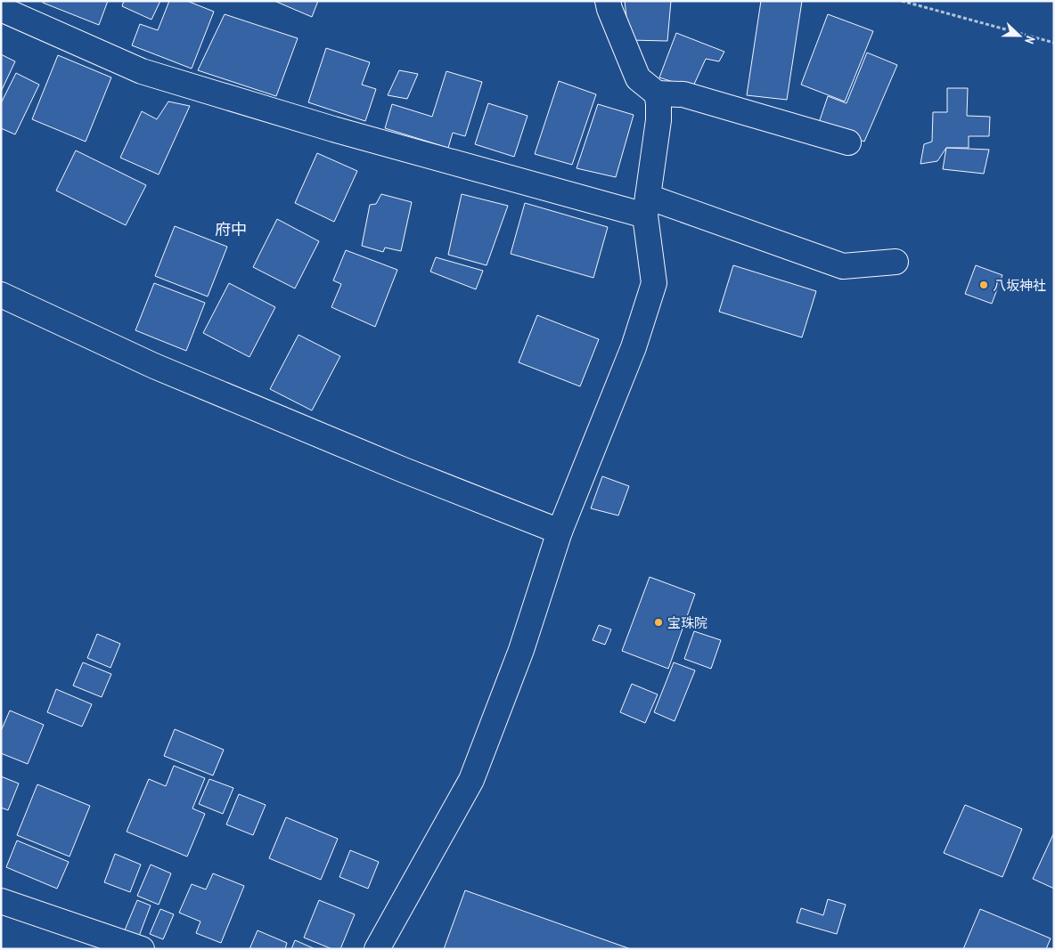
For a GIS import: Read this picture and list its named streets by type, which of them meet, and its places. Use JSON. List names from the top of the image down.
{
  "districts": ["府中"],
  "places": ["八坂神社", "宝珠院"],
  "north": "right"
}
